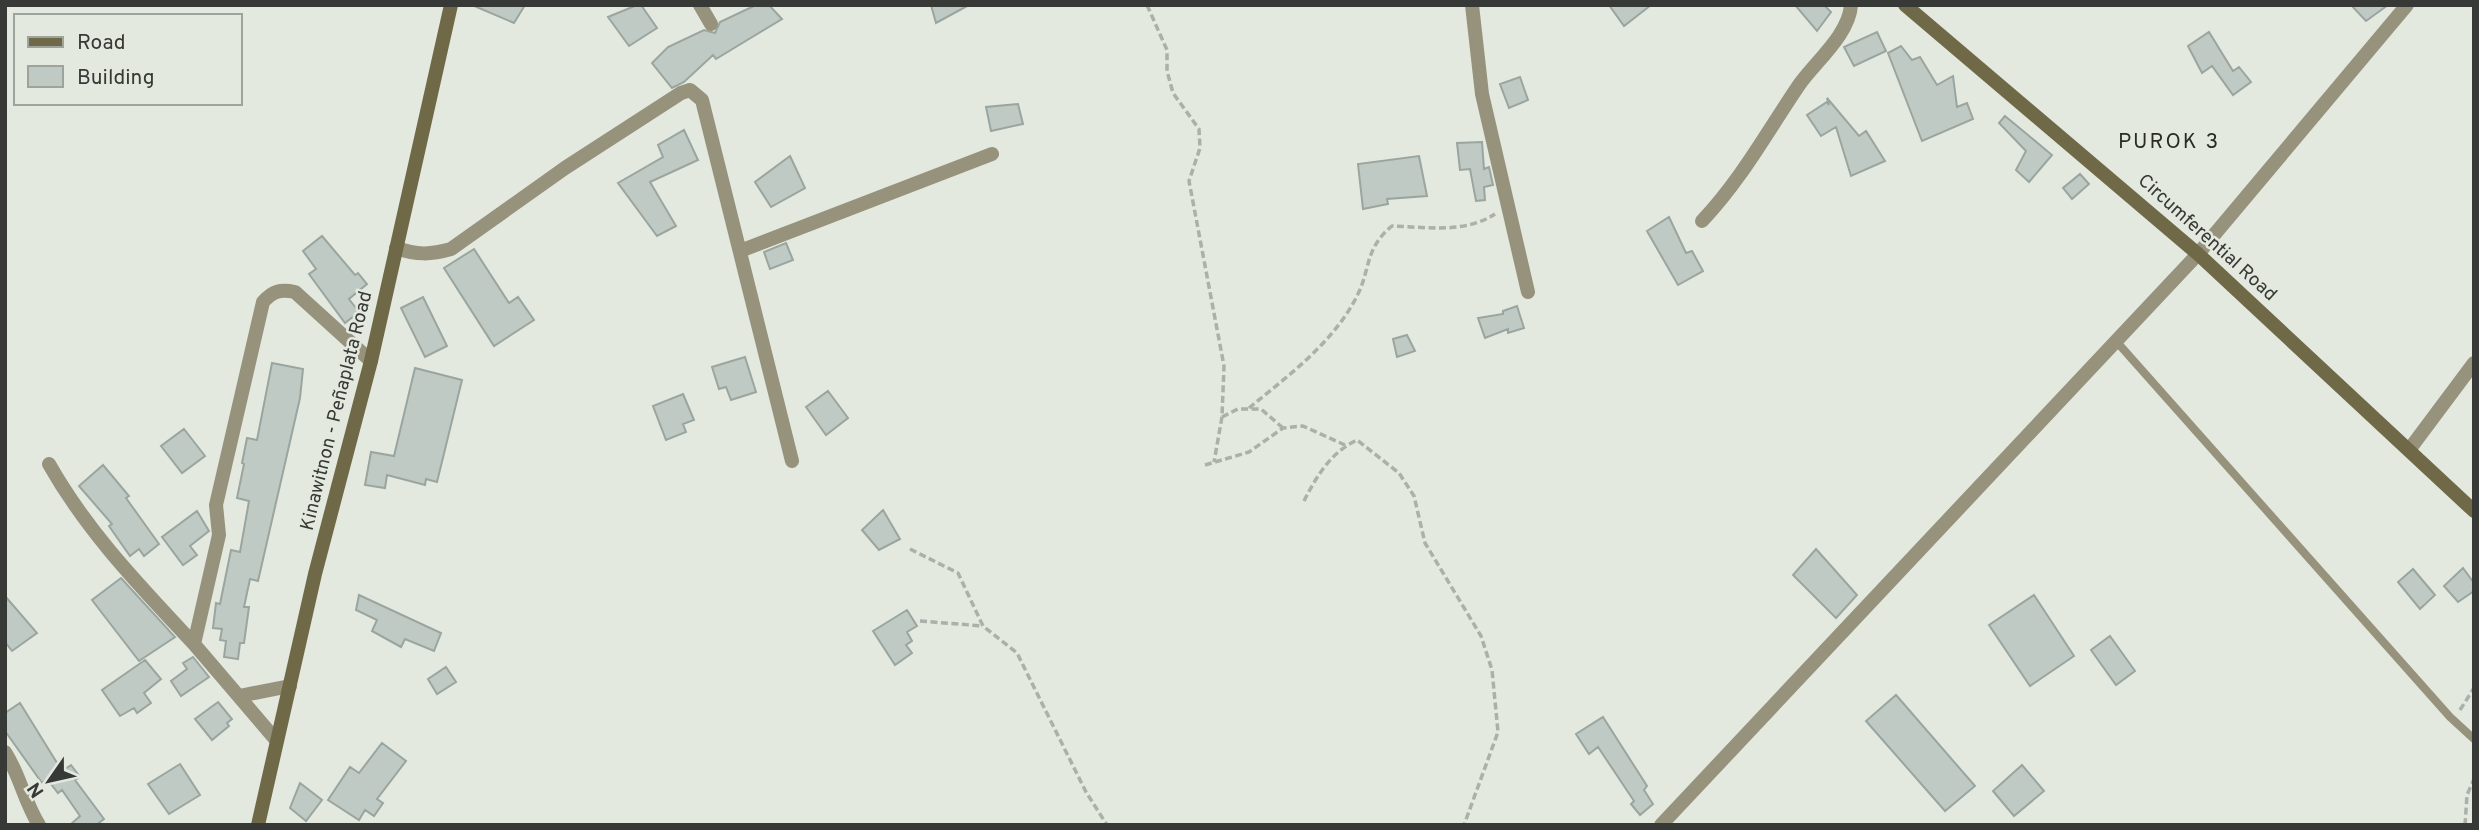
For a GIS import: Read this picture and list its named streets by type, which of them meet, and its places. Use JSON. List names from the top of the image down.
{
  "streets": {
    "street": ["Circumferential Road", "Kinawitnon - Peñaplata Road"]
  },
  "districts": ["PUROK 3"],
  "legend": ["Road", "Building"],
  "north": "bottom left"
}
